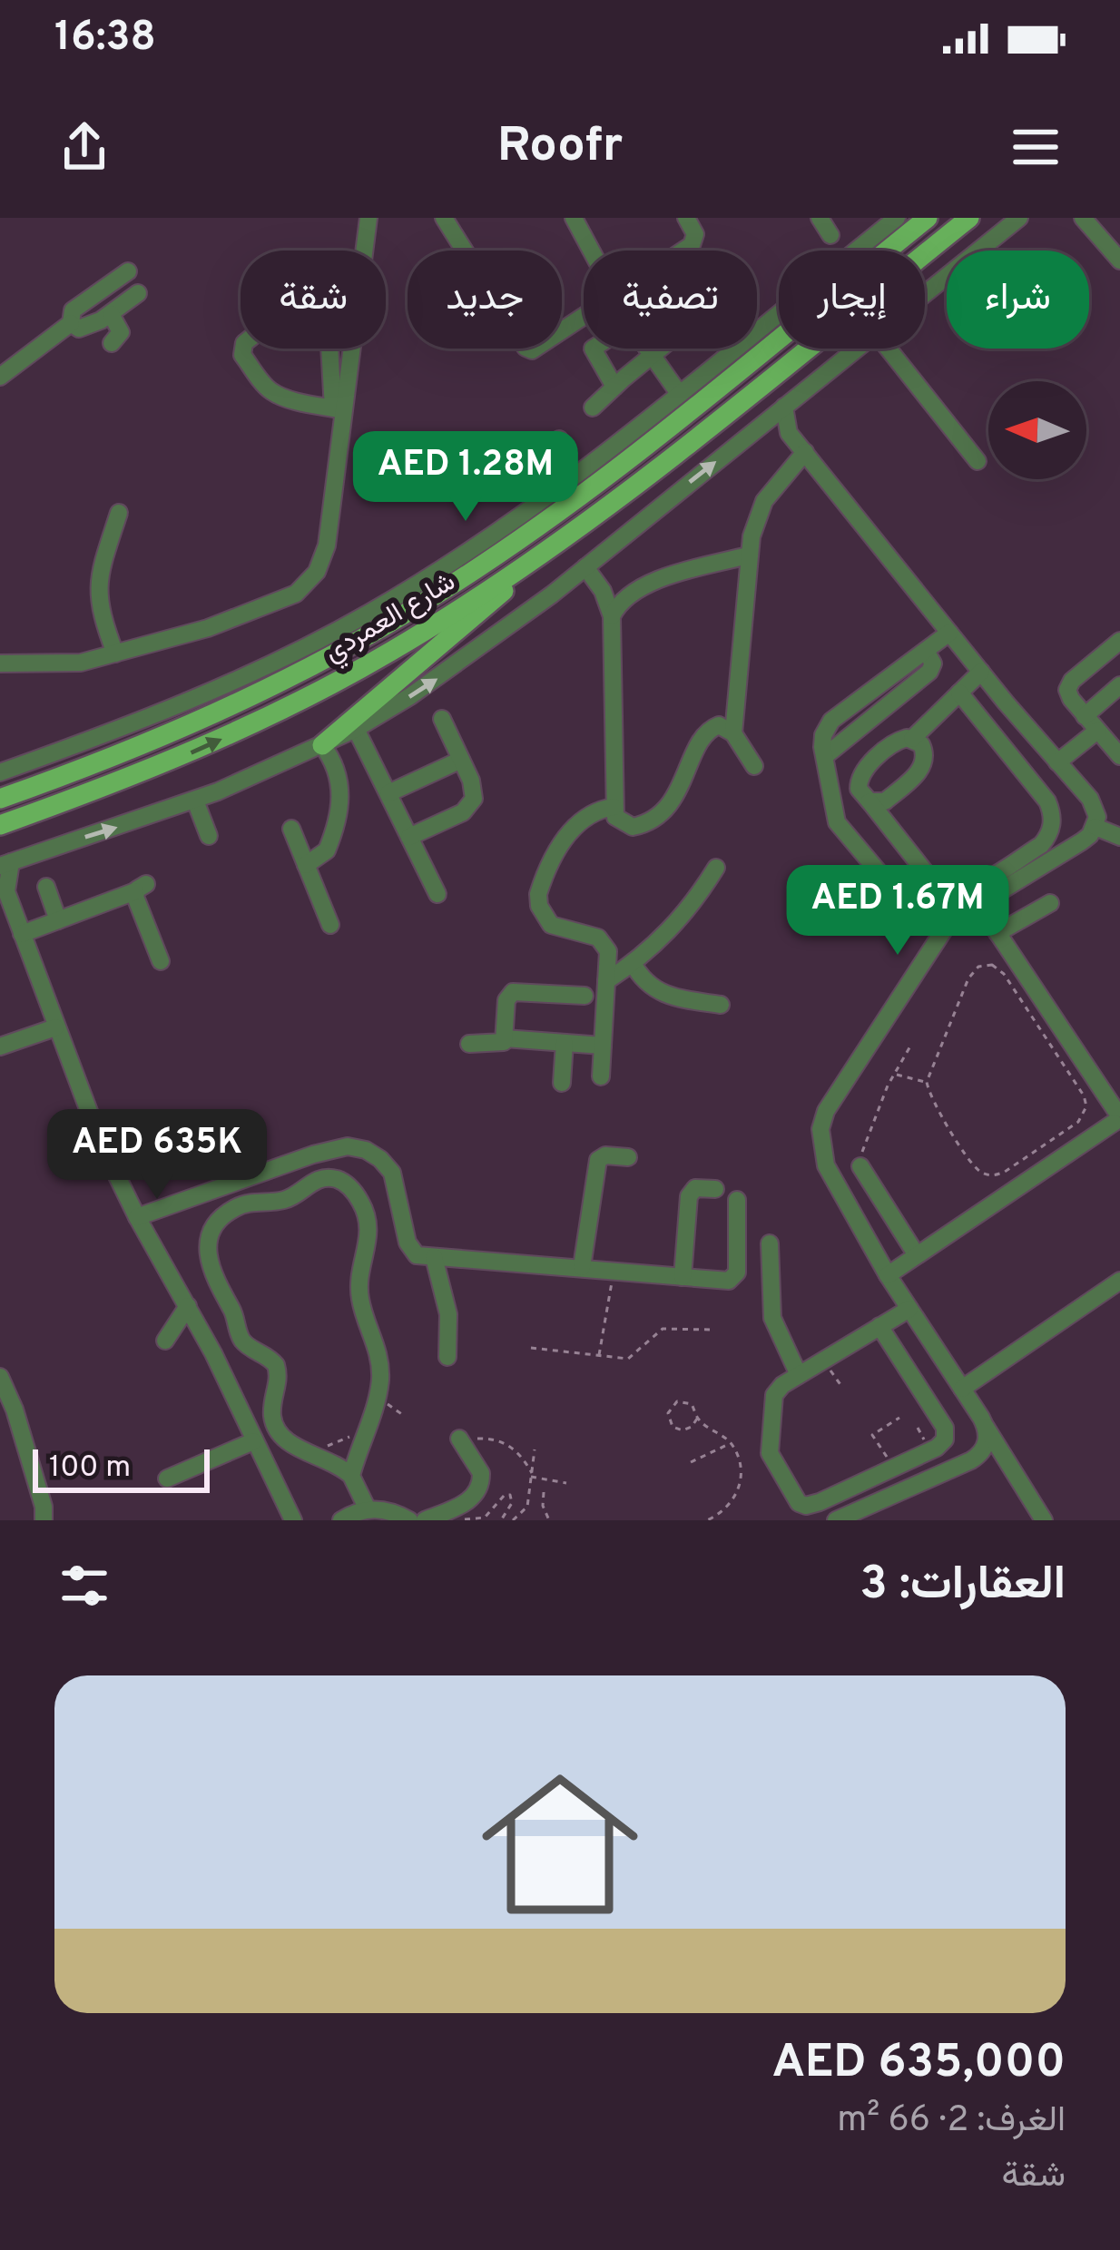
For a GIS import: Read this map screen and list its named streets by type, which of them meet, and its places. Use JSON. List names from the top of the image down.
{
  "streets": {
    "main road": ["شارع العمردي"]
  },
  "scale_bar": "100 m",
  "north": "left",
  "page": {
    "status": "16:38",
    "header": "Roofr",
    "chip": [
      "شراء",
      "إيجار",
      "تصفية",
      "جديد",
      "شقة"
    ],
    "price": ["AED 1.28M", "AED 1.67M", "AED 635K"],
    "scale": "100 m",
    "heading": "العقارات: 3",
    "list": [
      {
        "name": "AED 635,000",
        "note": "الغرف: 2 · 66 m² · شقة"
      }
    ]
  }
}
